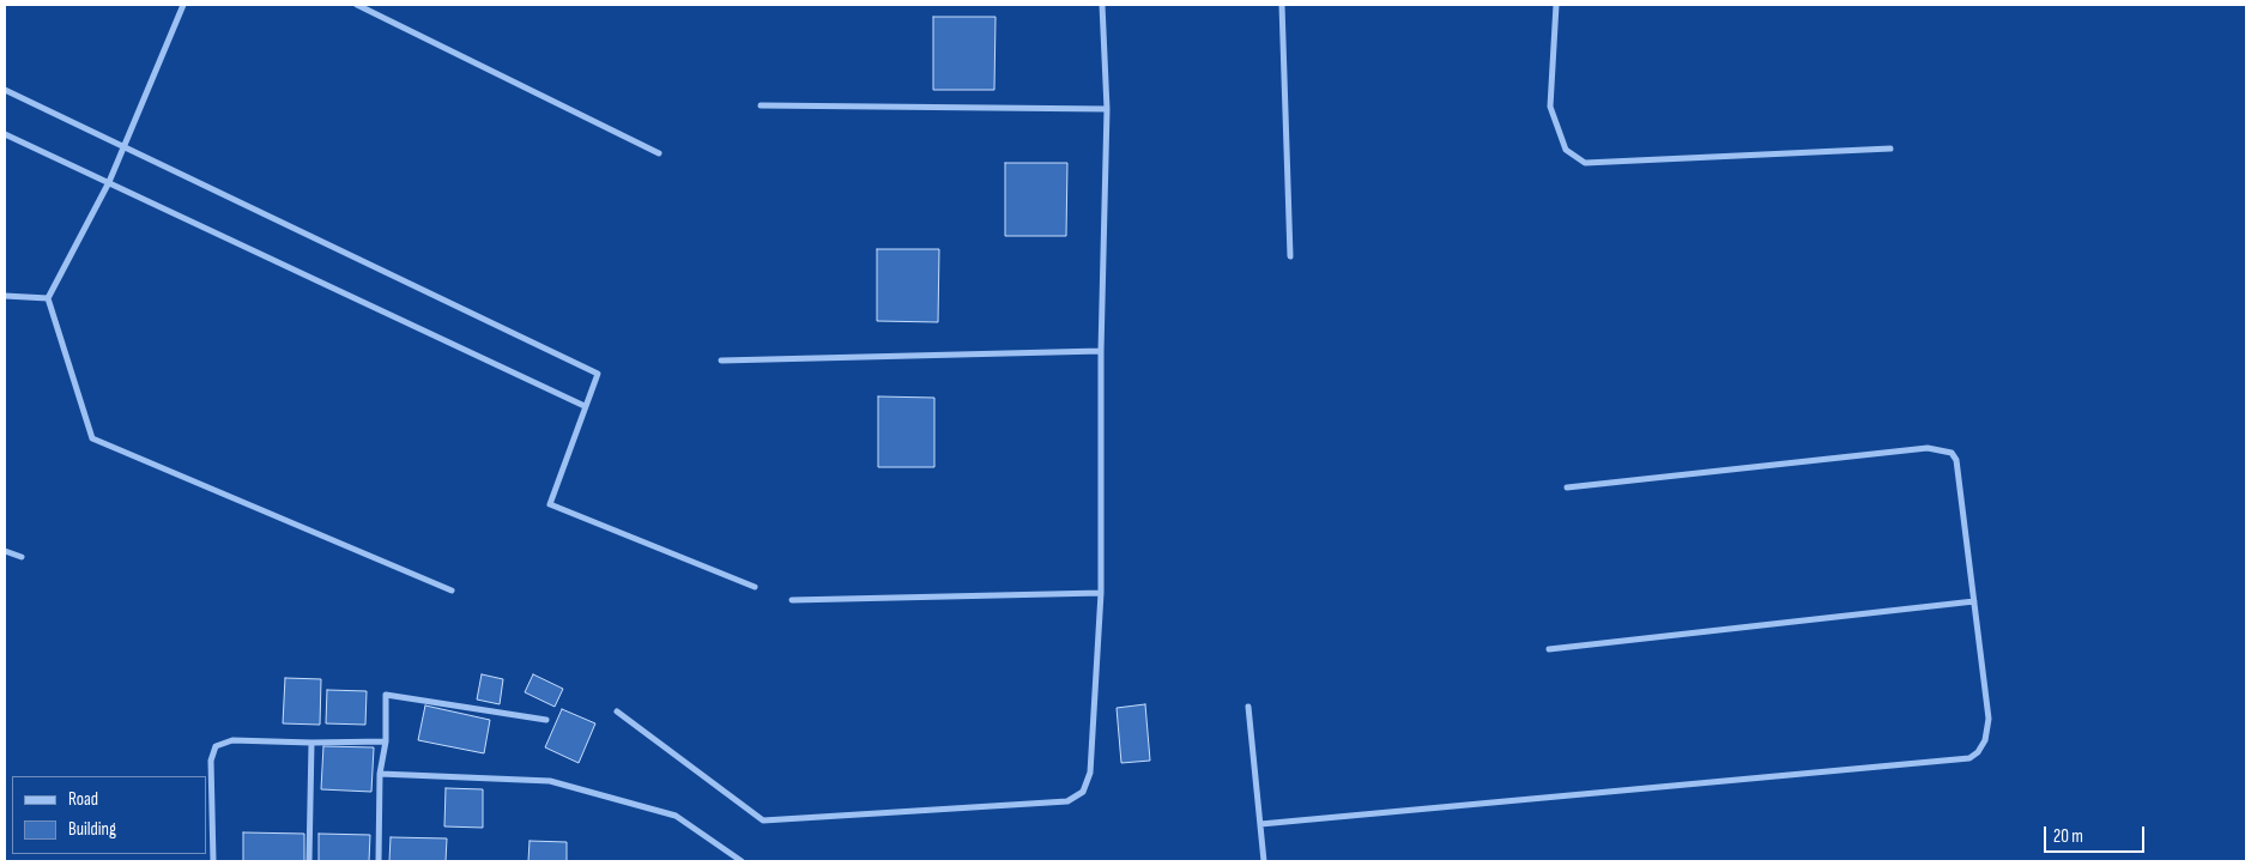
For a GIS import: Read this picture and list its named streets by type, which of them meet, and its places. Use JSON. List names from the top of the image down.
{
  "legend": ["Road", "Building"],
  "scale_bar": "20 m"
}
